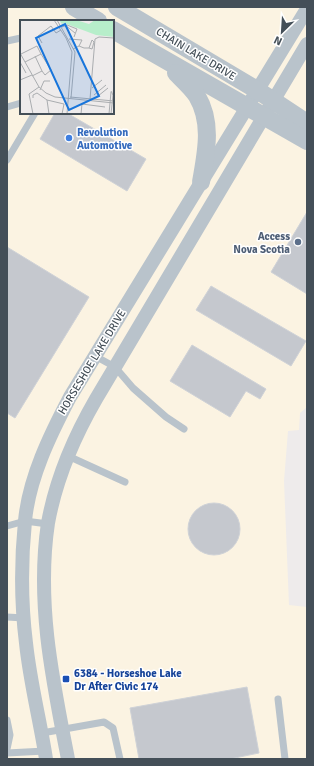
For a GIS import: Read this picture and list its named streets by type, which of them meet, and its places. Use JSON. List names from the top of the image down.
{
  "streets": {
    "street": ["CHAIN LAKE DRIVE", "HORSESHOE LAKE DRIVE"]
  },
  "crossings": [
    ["CHAIN LAKE DRIVE", "HORSESHOE LAKE DRIVE"]
  ],
  "places": {
    "other": ["Revolution Automotive", "Access Nova Scotia"],
    "transit": ["6384 - Horseshoe Lake Dr After Civic 174"]
  },
  "north": "bottom left"
}
